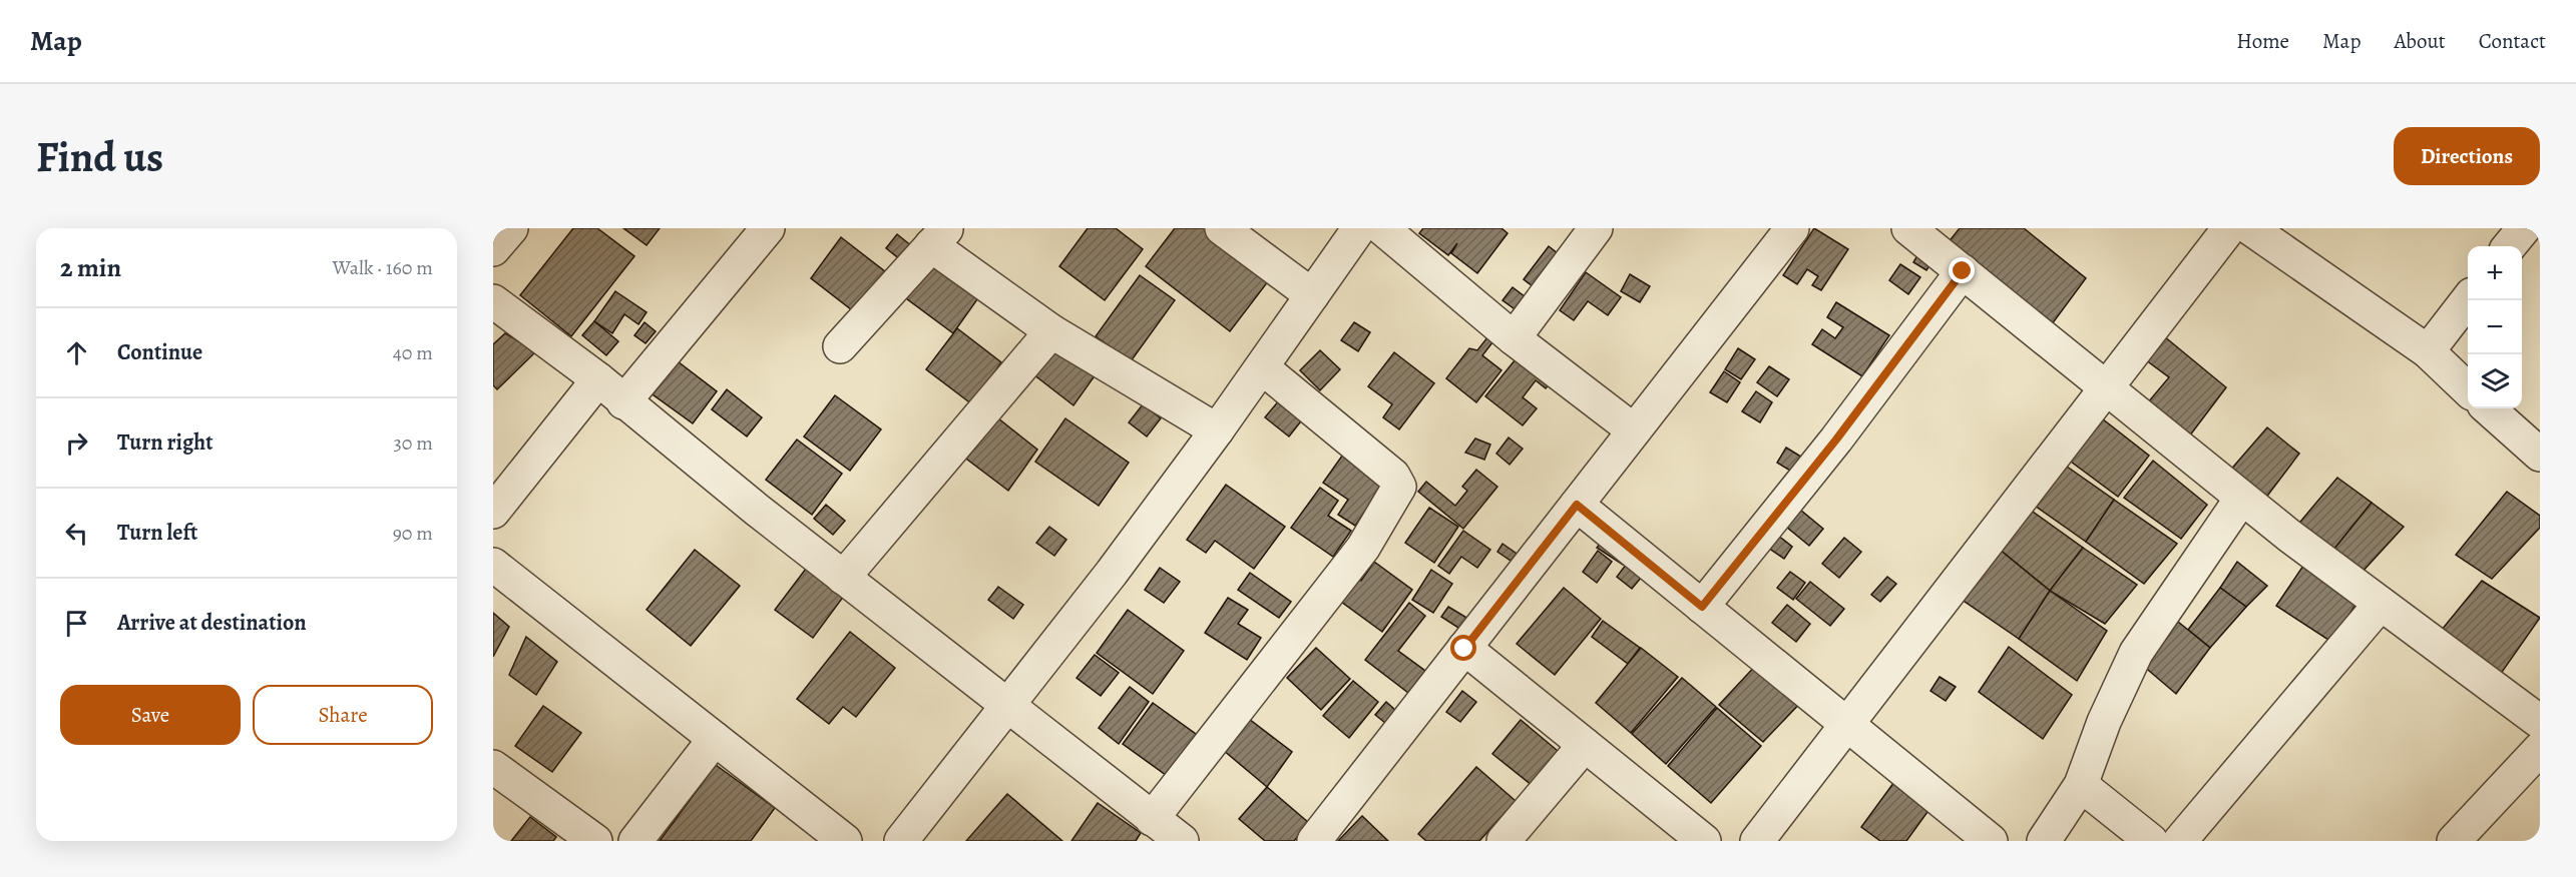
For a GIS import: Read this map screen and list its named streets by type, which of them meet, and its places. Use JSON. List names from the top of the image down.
{
  "page": {
    "header": "Map",
    "nav": [
      "Home",
      "Map",
      "About",
      "Contact"
    ],
    "buttons": [
      "Directions",
      ["Save", "Share"]
    ],
    "title": "Find us",
    "heading": ["2 min", "Walk · 160 m"],
    "map_buttons": ["+", "−"],
    "list": [
      ["Continue", "40 m"],
      ["Turn right", "30 m"],
      ["Turn left", "90 m"],
      "Arrive at destination"
    ]
  }
}
